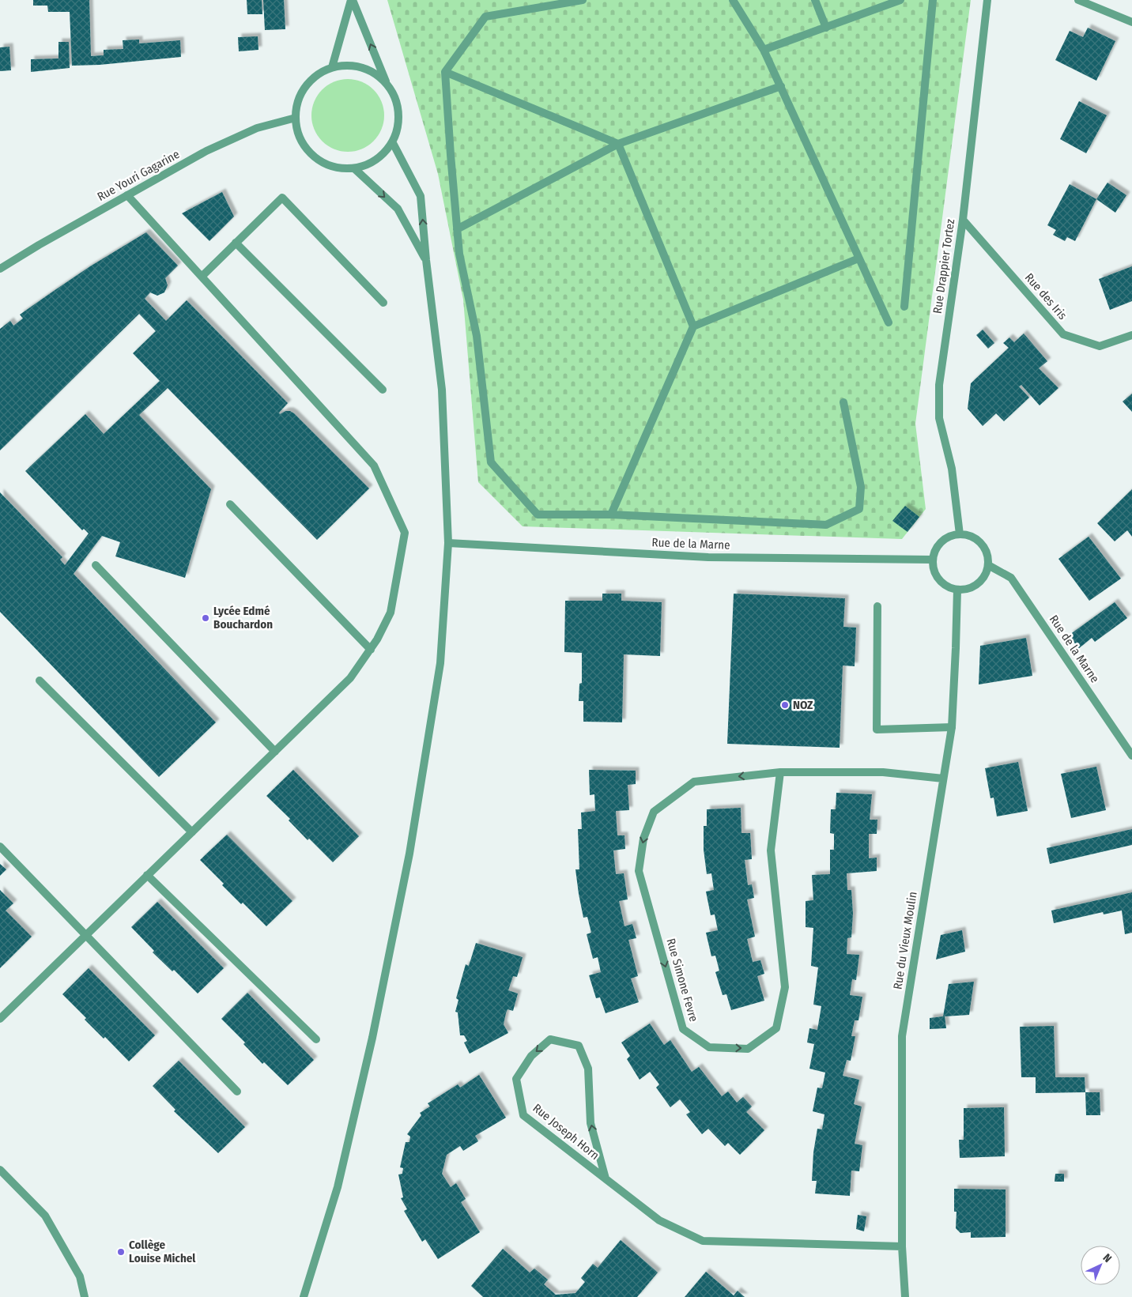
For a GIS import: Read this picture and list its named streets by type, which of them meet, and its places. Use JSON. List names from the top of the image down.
{
  "streets": {
    "street": [
      "Rue Youri Gagarine",
      "Rue Drappier Tortez",
      "Rue des Iris",
      "Rue de la Marne",
      "Rue du Vieux Moulin",
      "Rue Simone Fevre",
      "Rue Joseph Horn"
    ]
  },
  "crossings": [
    ["Rue Drappier Tortez", "Rue des Iris"],
    ["Rue Drappier Tortez", "Rue de la Marne"],
    ["Rue Drappier Tortez", "Rue du Vieux Moulin"],
    ["Rue de la Marne", "Rue du Vieux Moulin"],
    ["Rue du Vieux Moulin", "Rue Simone Fevre"],
    ["Rue du Vieux Moulin", "Rue Joseph Horn"]
  ],
  "places": ["Lycée Edmé Bouchardon", "NOZ", "Collège Louise Michel"],
  "north": "top right"
}
